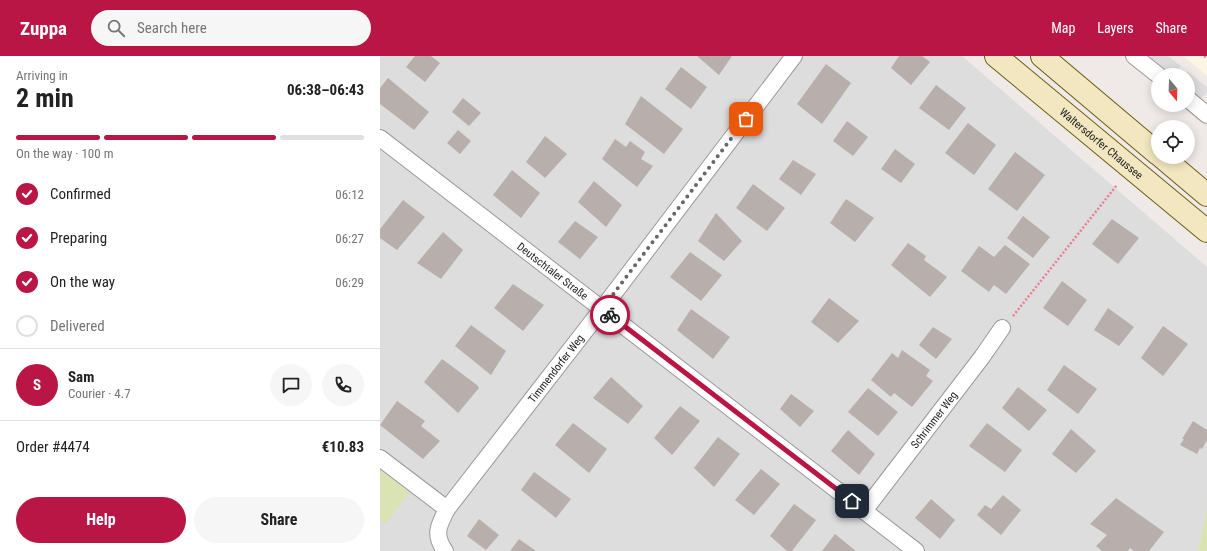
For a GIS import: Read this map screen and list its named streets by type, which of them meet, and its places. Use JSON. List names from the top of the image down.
{
  "streets": {
    "main road": ["Waltersdorfer Chaussee"],
    "street": ["Deutschtaler Straße", "Timmendorfer Weg", "Schrimmer Weg"]
  },
  "crossings": [
    ["Deutschtaler Straße", "Timmendorfer Weg"],
    ["Deutschtaler Straße", "Schrimmer Weg"]
  ],
  "north": "bottom",
  "page": {
    "header": "Zuppa",
    "search": "Search here",
    "nav": ["Map", "Layers", "Share"],
    "heading": ["2 min", "Arriving in", "06:38–06:43"],
    "panel": [
      "Sam",
      "Courier · 4.7",
      "Order #4474",
      "€10.83"
    ],
    "bar": "On the way · 100 m",
    "list": [
      ["Confirmed", "06:12"],
      ["Preparing", "06:27"],
      ["On the way", "06:29"],
      "Delivered"
    ],
    "round": "S",
    "buttons": ["Help", "Share"]
  }
}
